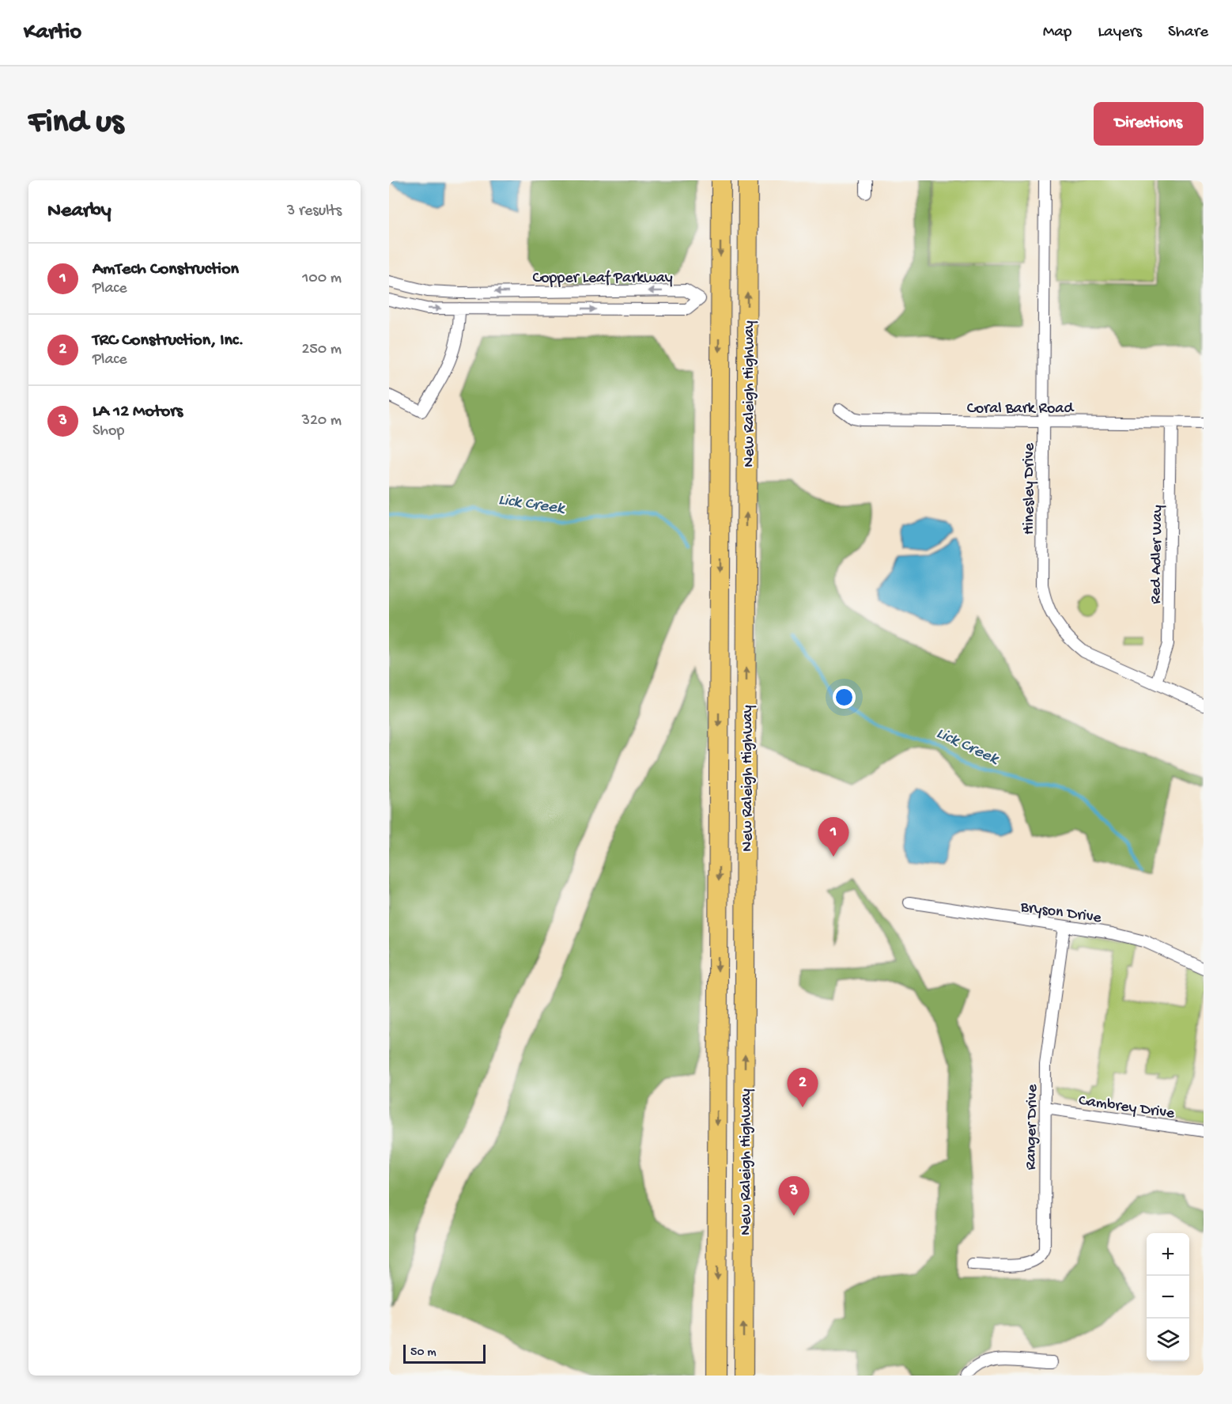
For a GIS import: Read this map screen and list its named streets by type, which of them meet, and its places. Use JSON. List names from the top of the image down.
{
  "streets": {
    "highway": ["New Raleigh Highway"],
    "street": [
      "Copper Leaf Parkway",
      "Coral Bark Road",
      "Hinesley Drive",
      "Red Adler Way",
      "Bryson Drive",
      "Cambrey Drive",
      "Ranger Drive"
    ]
  },
  "crossings": [
    ["Coral Bark Road", "Hinesley Drive"],
    ["Coral Bark Road", "Red Adler Way"],
    ["Hinesley Drive", "Red Adler Way"],
    ["Bryson Drive", "Ranger Drive"],
    ["Cambrey Drive", "Ranger Drive"]
  ],
  "water": ["Lick Creek"],
  "scale_bar": "50 m",
  "page": {
    "header": "Kartio",
    "nav": ["Map", "Layers", "Share"],
    "buttons": "Directions",
    "title": "Find us",
    "heading": ["Nearby", "3 results"],
    "list": [
      {
        "mark": "1",
        "name": "AmTech Construction",
        "note": "Place",
        "value": "100 m"
      },
      {
        "mark": "2",
        "name": "TRC Construction, Inc.",
        "note": "Place",
        "value": "250 m"
      },
      {
        "mark": "3",
        "name": "LA 12 Motors",
        "note": "Shop",
        "value": "320 m"
      }
    ],
    "pins": ["1", "2", "3"],
    "map_buttons": ["+", "−"],
    "scale": "50 m"
  }
}
